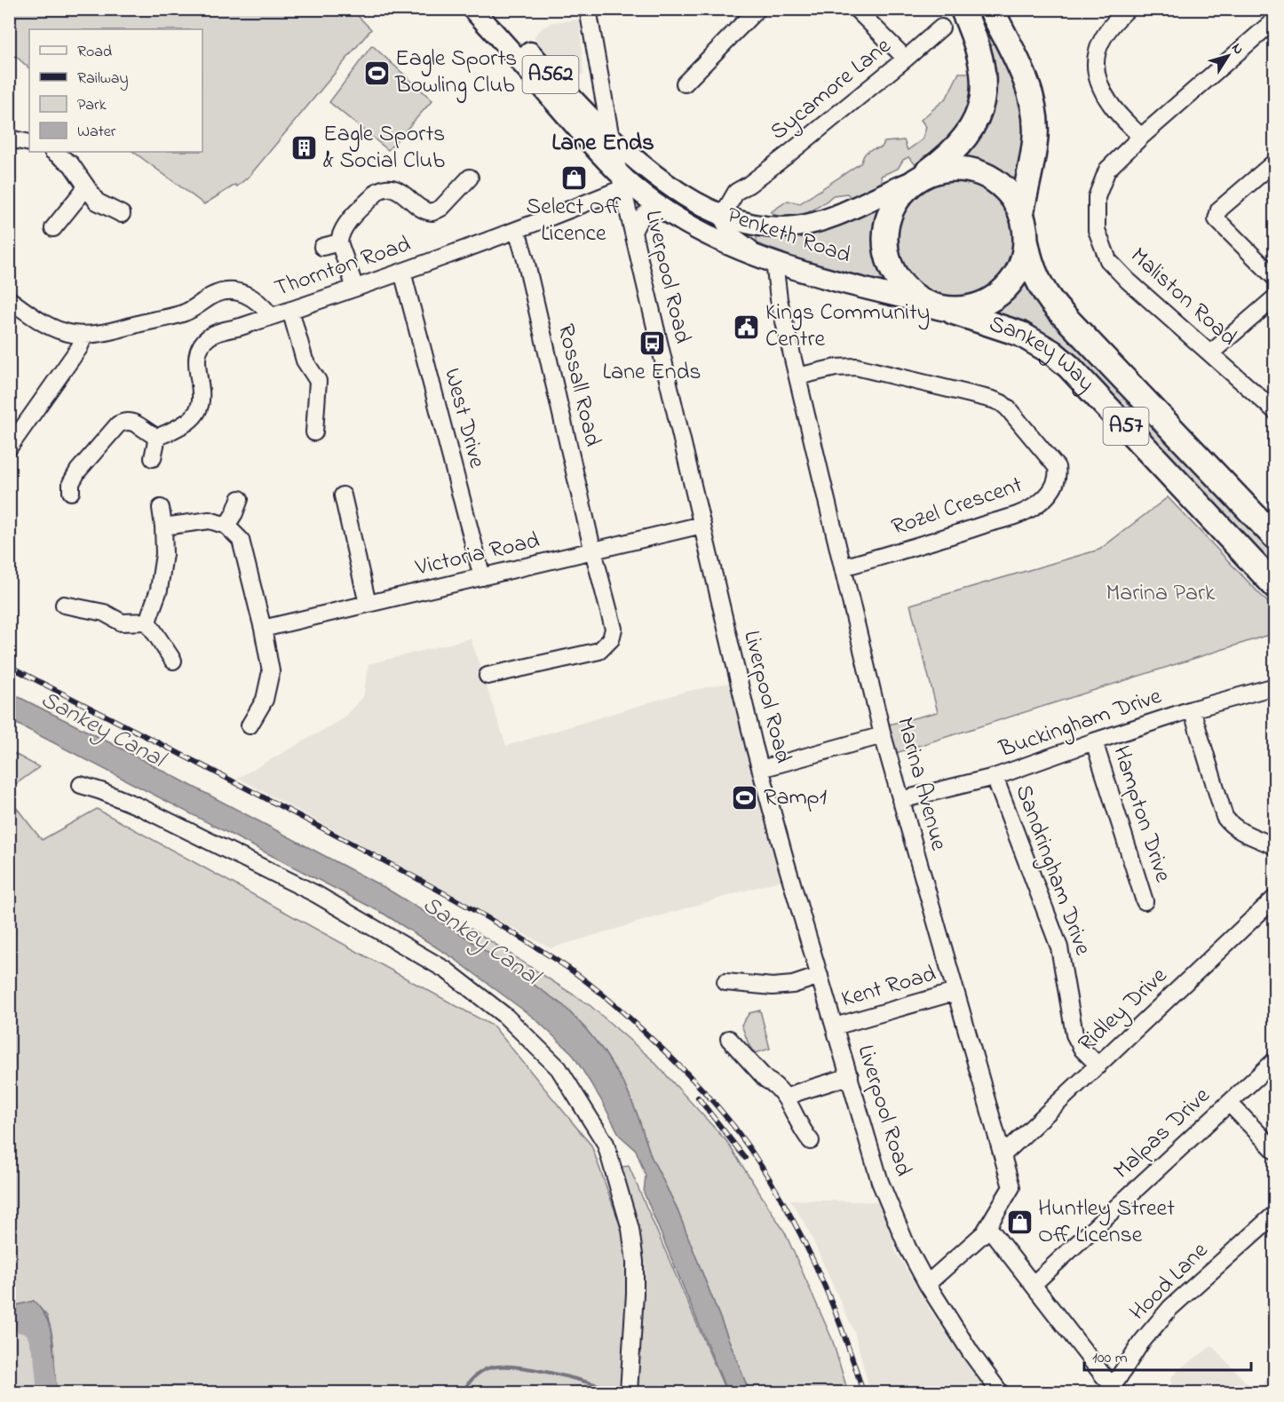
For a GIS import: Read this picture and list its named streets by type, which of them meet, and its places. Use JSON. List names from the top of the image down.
{
  "streets": {
    "highway": ["Sankey Way", "A57"],
    "main road": ["A562", "Penketh Road"],
    "street": [
      "Sycamore Lane",
      "Thornton Road",
      "Liverpool Road",
      "Maliston Road",
      "Rossall Road",
      "West Drive",
      "Rozel Crescent",
      "Victoria Road",
      "Buckingham Drive",
      "Marina Avenue",
      "Hampton Drive",
      "Sandringham Drive",
      "Kent Road",
      "Ridley Drive",
      "Malpas Drive",
      "Hood Lane"
    ]
  },
  "crossings": [
    ["Sycamore Lane", "Penketh Road"],
    ["Penketh Road", "Thornton Road"],
    ["Penketh Road", "Liverpool Road"],
    ["Penketh Road", "Sankey Way"],
    ["Penketh Road", "A57"],
    ["Penketh Road", "Marina Avenue"],
    ["Thornton Road", "Liverpool Road"],
    ["Thornton Road", "Rossall Road"],
    ["Thornton Road", "West Drive"],
    ["Liverpool Road", "Victoria Road"],
    ["Liverpool Road", "Marina Avenue"],
    ["Liverpool Road", "Kent Road"],
    ["Sankey Way", "A57"],
    ["Rossall Road", "Victoria Road"],
    ["West Drive", "Victoria Road"],
    ["Rozel Crescent", "Marina Avenue"],
    ["Buckingham Drive", "Marina Avenue"],
    ["Buckingham Drive", "Hampton Drive"],
    ["Buckingham Drive", "Sandringham Drive"],
    ["Marina Avenue", "Kent Road"],
    ["Marina Avenue", "Ridley Drive"],
    ["Sandringham Drive", "Ridley Drive"]
  ],
  "districts": ["Lane Ends"],
  "water": ["Sankey Canal"],
  "parks": ["Marina Park"],
  "places": {
    "sports": ["Eagle Sports Bowling Club", "Ramp1"],
    "building": ["Eagle Sports & Social Club"],
    "shop": ["Select Off Licence", "Huntley Street Off License"],
    "public building": ["Kings Community Centre"],
    "bus stop": ["Lane Ends"]
  },
  "legend": [
    "Road",
    "Railway",
    "Park",
    "Water"
  ],
  "scale_bar": "100 m",
  "north": "top right"
}
